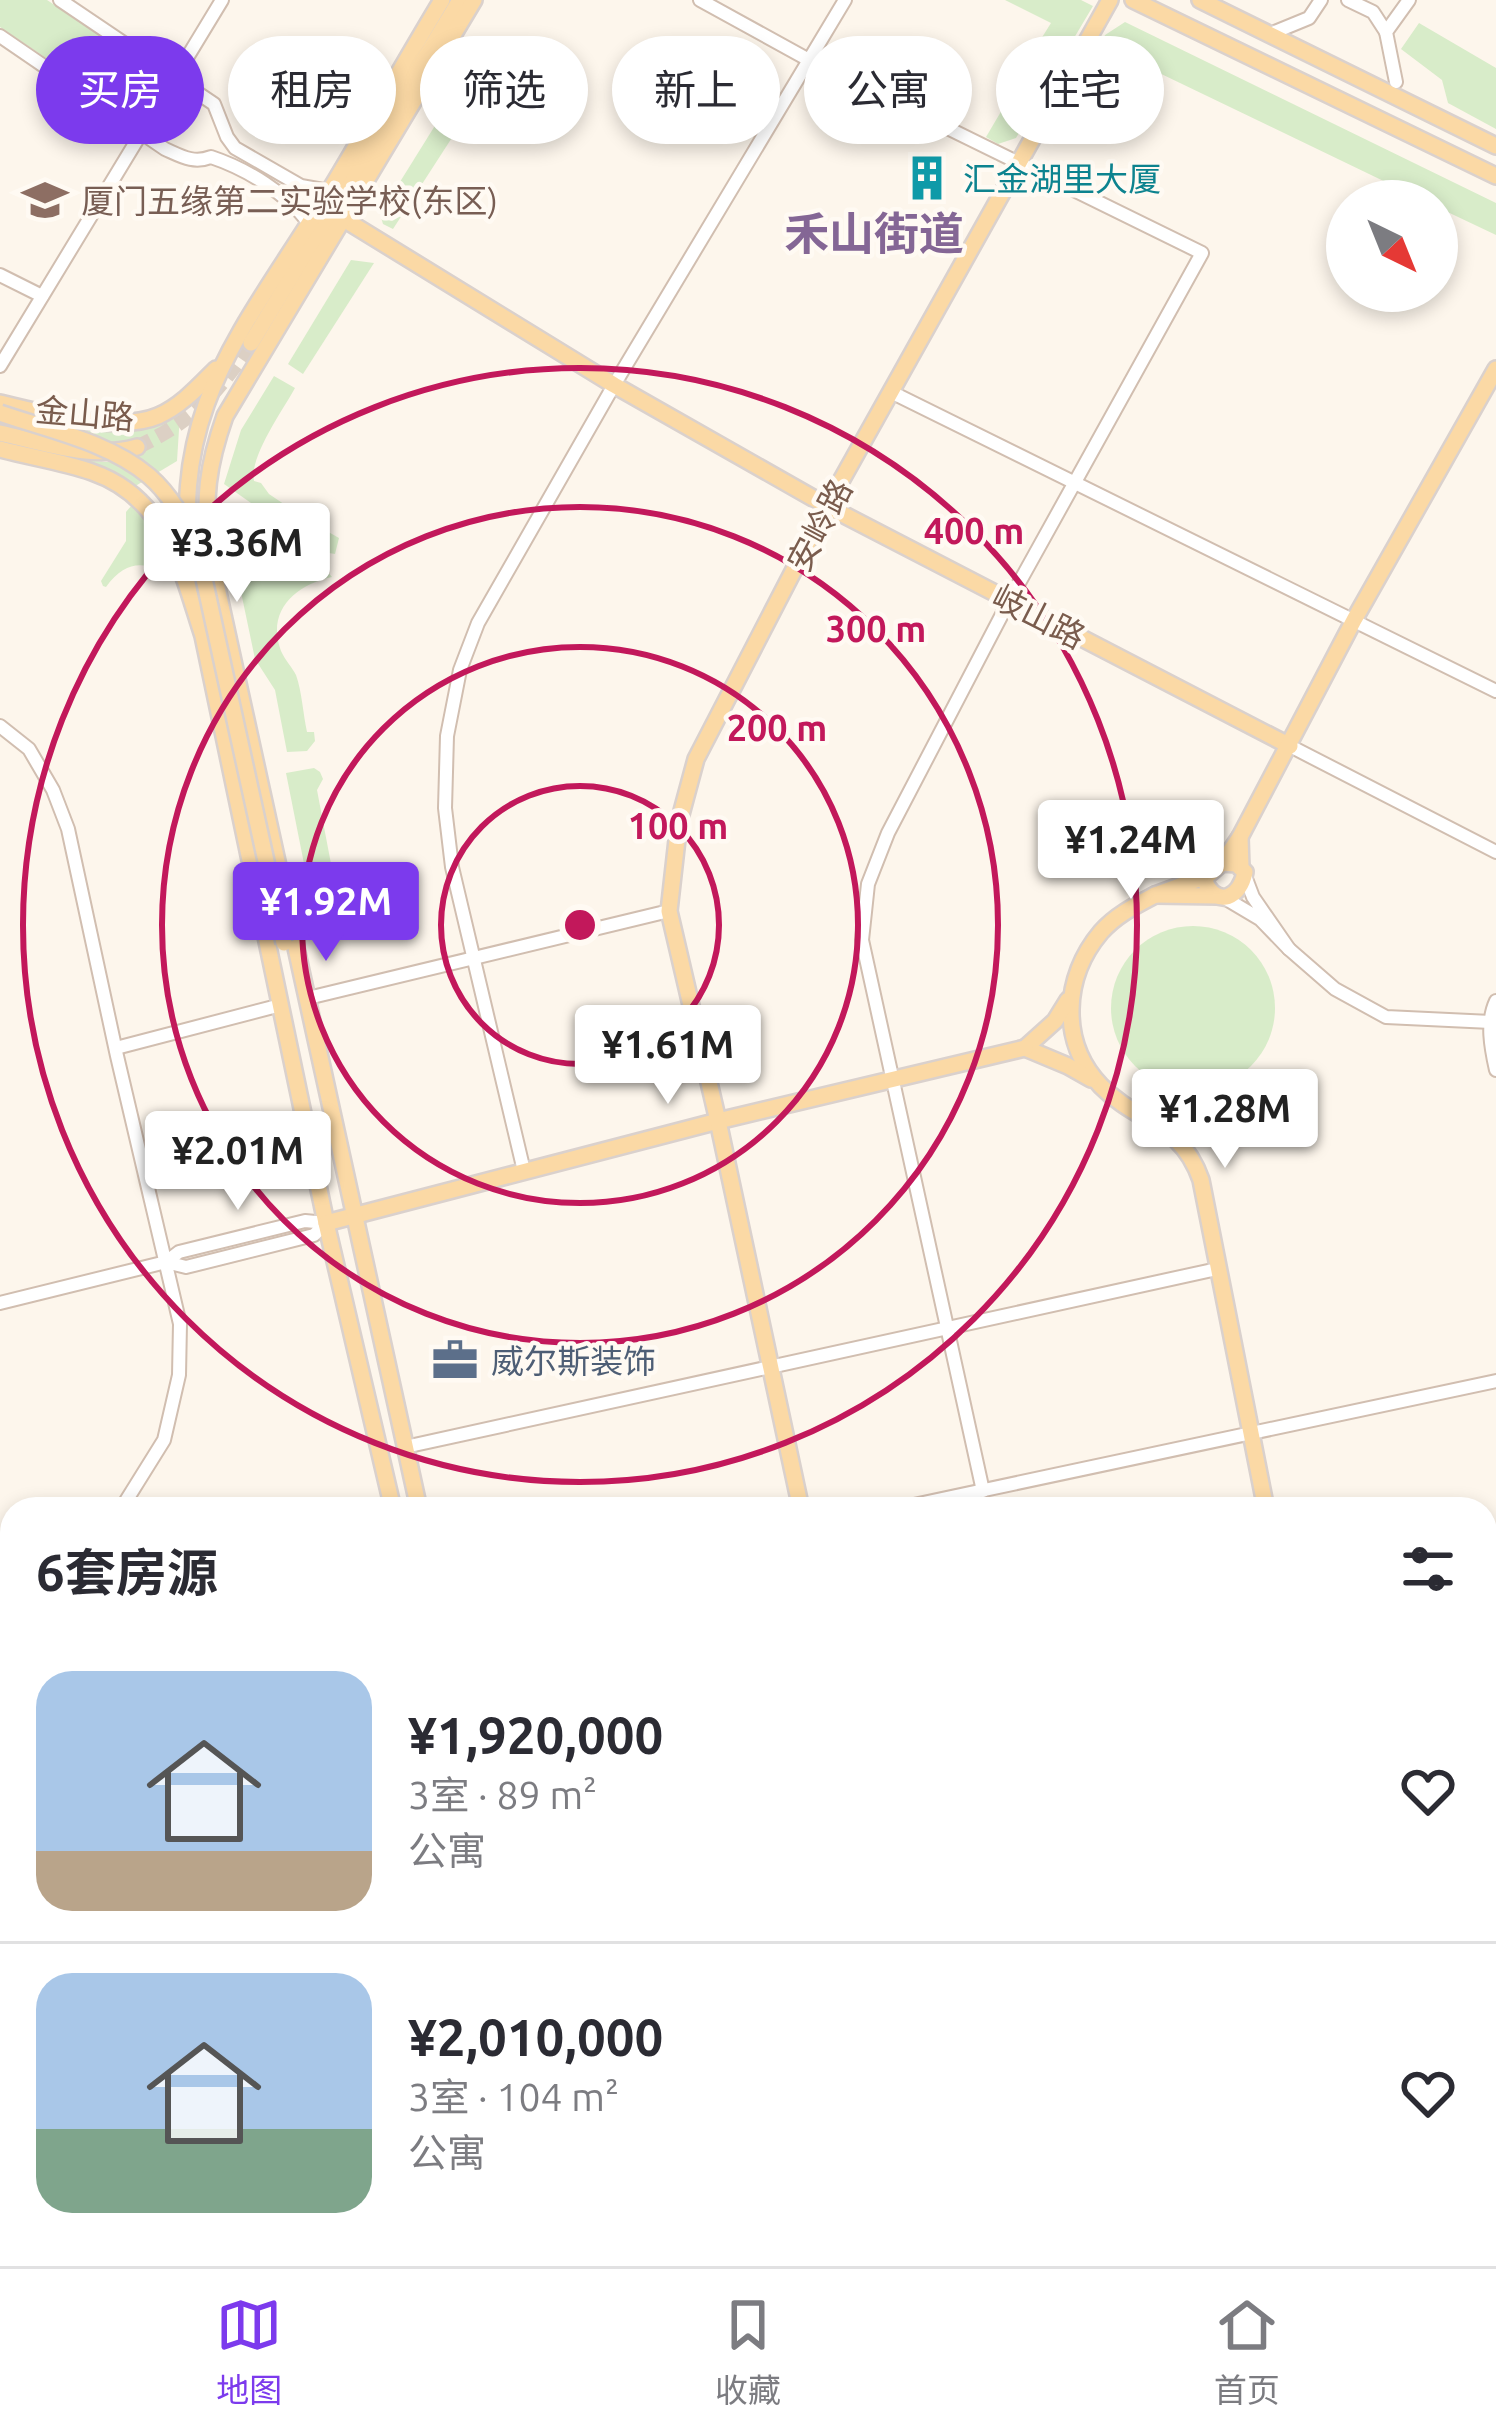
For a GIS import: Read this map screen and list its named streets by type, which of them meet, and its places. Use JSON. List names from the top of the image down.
{
  "streets": {
    "main road": ["金山路", "安岭路", "岐山路"]
  },
  "crossings": [
    ["安岭路", "岐山路"]
  ],
  "districts": ["禾山街道"],
  "places": {
    "building": ["汇金湖里大厦"],
    "school or university": ["厦门五缘第二实验学校(东区)"],
    "office": ["威尔斯装饰"]
  },
  "north": "bottom right",
  "page": {
    "chip": [
      "买房",
      "租房",
      "筛选",
      "新上",
      "公寓",
      "住宅"
    ],
    "price": [
      "¥3.36M",
      "¥1.24M",
      "¥1.92M",
      "¥1.61M",
      "¥1.28M",
      "¥2.01M"
    ],
    "heading": "6套房源",
    "list": [
      {
        "name": "¥1,920,000",
        "note": "3室 · 89 m² · 公寓"
      },
      {
        "name": "¥2,010,000",
        "note": "3室 · 104 m² · 公寓"
      }
    ],
    "tabs": ["地图", "收藏", "首页"]
  },
  "rings": [
    "400 m",
    "300 m",
    "200 m",
    "100 m"
  ]
}
